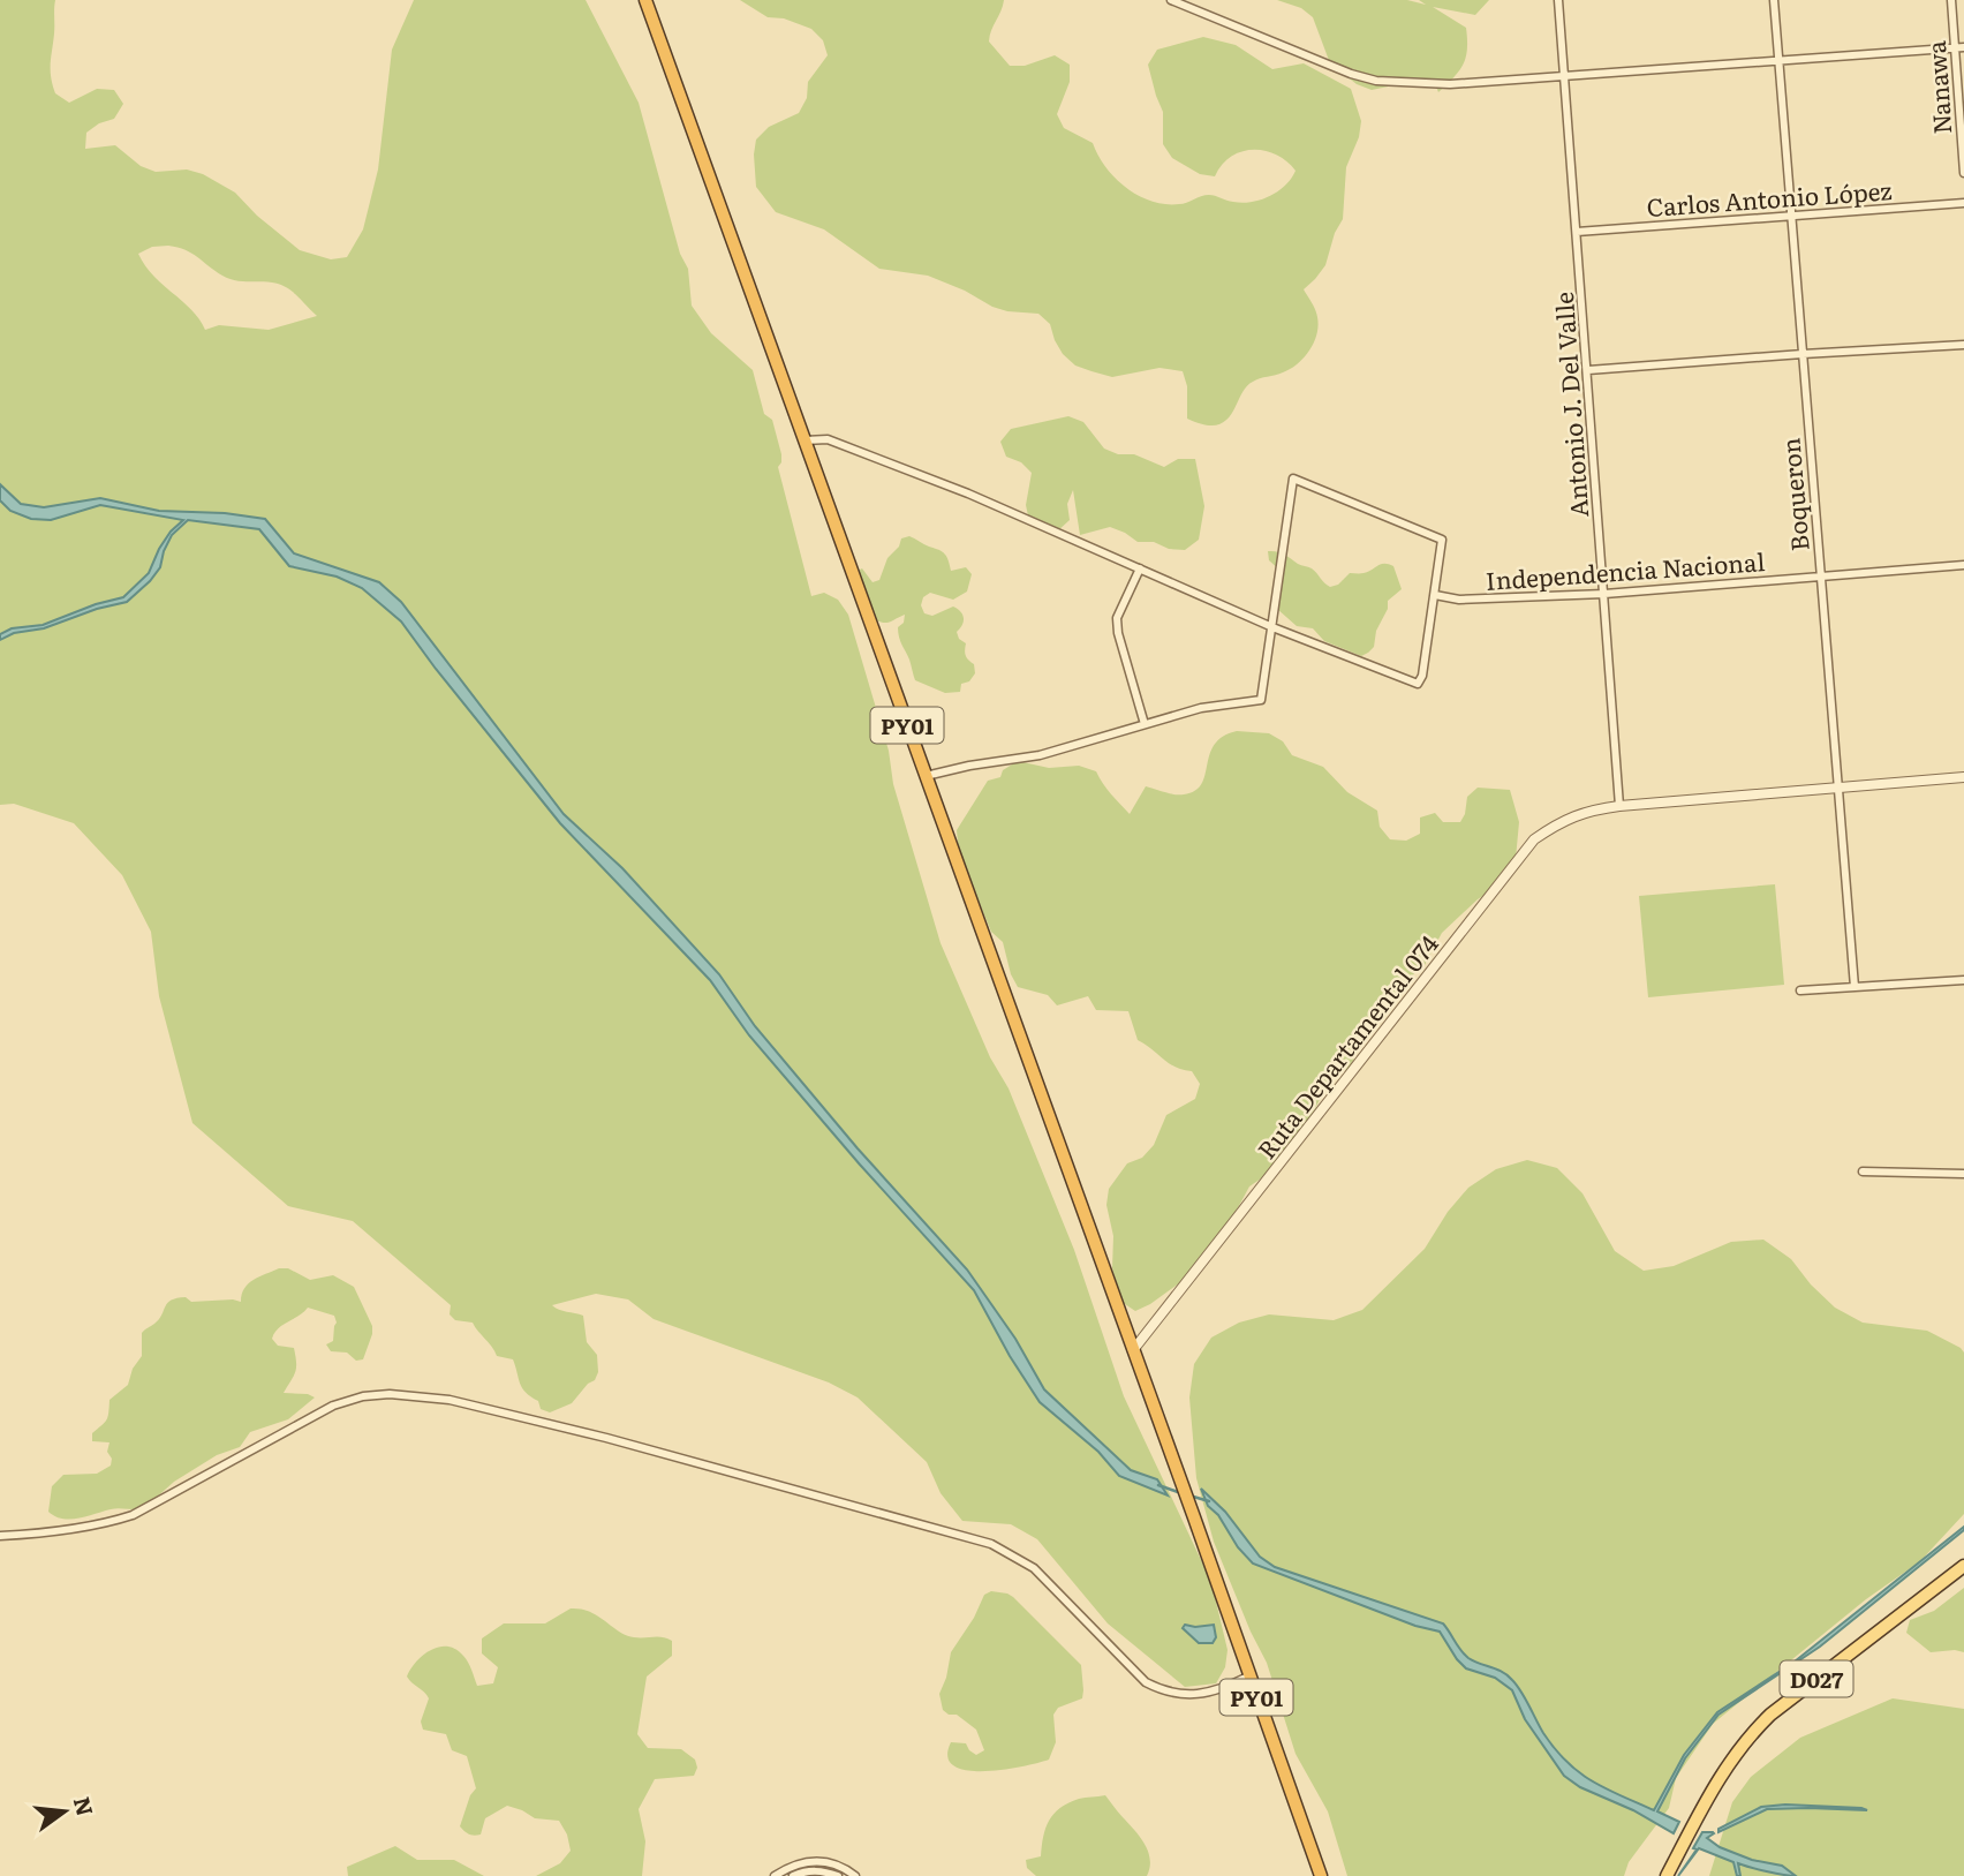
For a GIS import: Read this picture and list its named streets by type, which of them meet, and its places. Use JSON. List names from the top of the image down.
{
  "streets": {
    "highway": ["PY01"],
    "main road": ["D027"],
    "street": [
      "Nanawa",
      "Carlos Antonio López",
      "Antonio J. Del Valle",
      "Boqueron",
      "Independencia Nacional",
      "Ruta Departamental 074"
    ]
  },
  "crossings": [
    ["Carlos Antonio López", "Antonio J. Del Valle"],
    ["Carlos Antonio López", "Boqueron"],
    ["Antonio J. Del Valle", "Independencia Nacional"],
    ["Antonio J. Del Valle", "Ruta Departamental 074"],
    ["Boqueron", "Independencia Nacional"],
    ["Boqueron", "Ruta Departamental 074"],
    ["PY01", "Ruta Departamental 074"]
  ],
  "north": "right"
}
